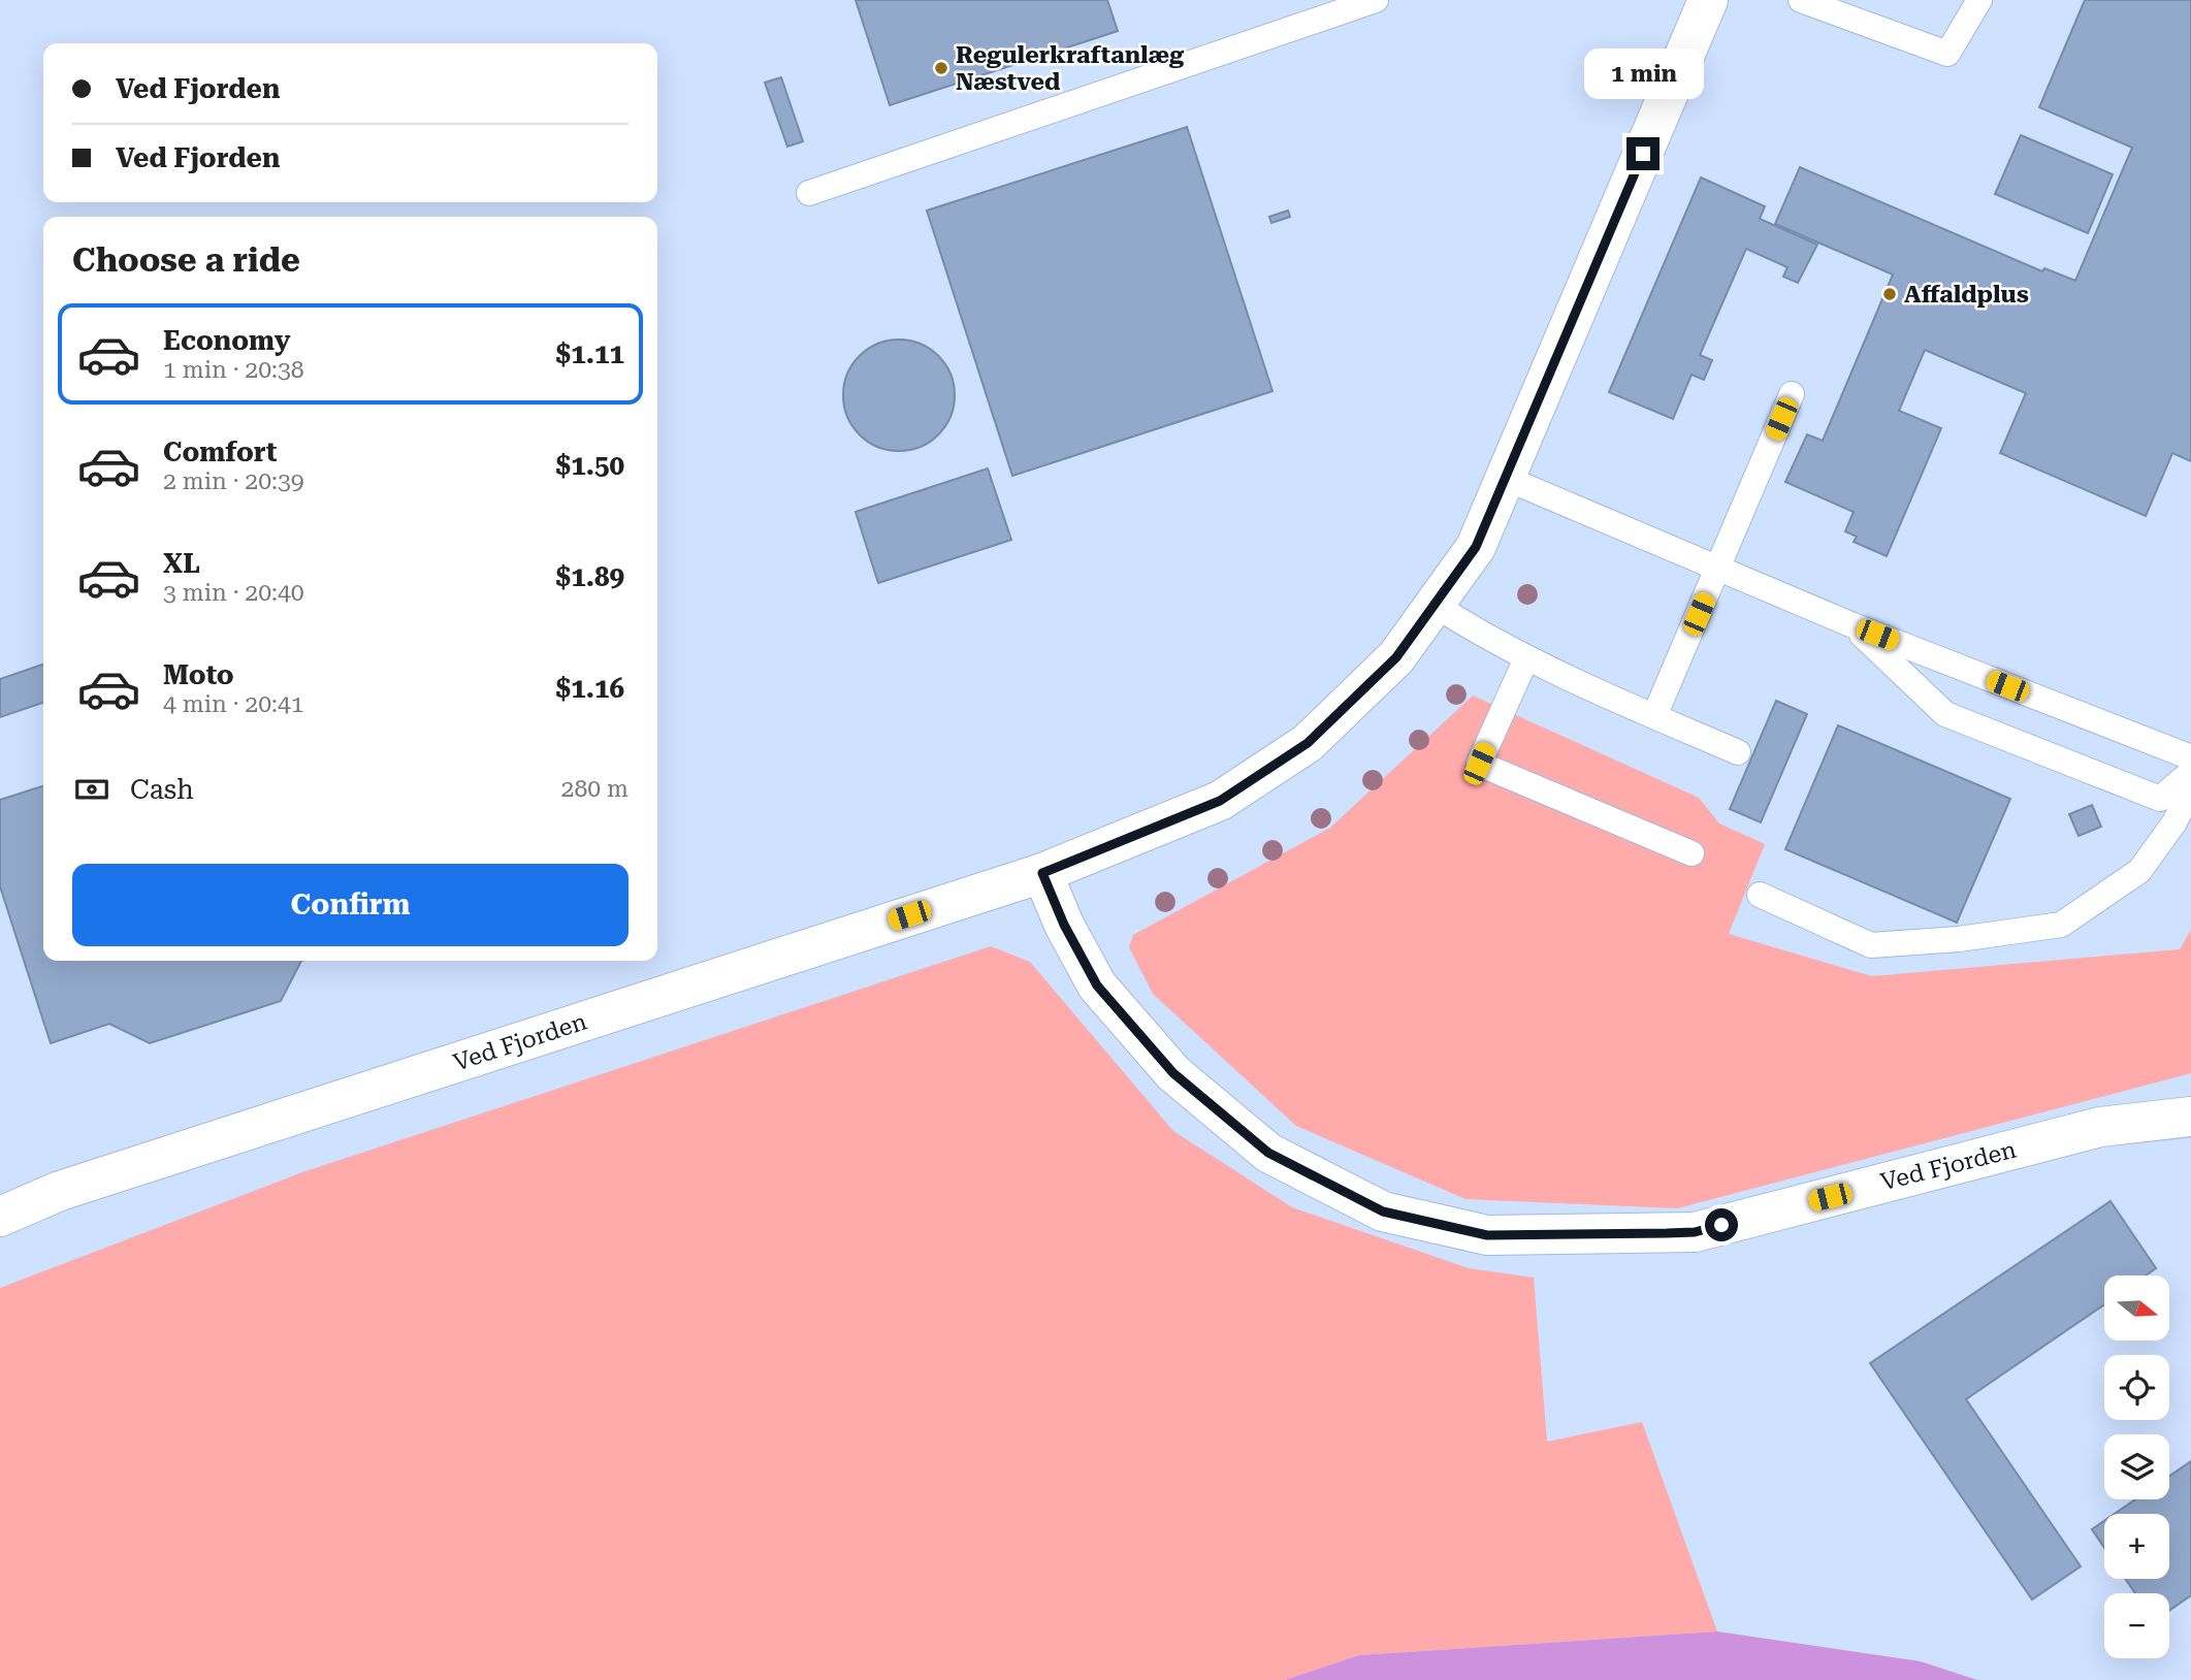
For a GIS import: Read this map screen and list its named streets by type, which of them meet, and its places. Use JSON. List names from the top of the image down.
{
  "streets": {
    "street": ["Ved Fjorden"]
  },
  "places": ["Regulerkraftanlæg Næstved", "Affaldplus"],
  "north": "right",
  "page": {
    "banner": ["Ved Fjorden", "Ved Fjorden"],
    "bubble": "1 min",
    "heading": "Choose a ride",
    "list": [
      {
        "name": "Economy",
        "note": "1 min · 20:38",
        "value": "$1.11"
      },
      {
        "name": "Comfort",
        "note": "2 min · 20:39",
        "value": "$1.50"
      },
      {
        "name": "XL",
        "note": "3 min · 20:40",
        "value": "$1.89"
      },
      {
        "name": "Moto",
        "note": "4 min · 20:41",
        "value": "$1.16"
      }
    ],
    "pay": ["Cash", "280 m"],
    "buttons": "Confirm",
    "map_buttons": ["+", "−"]
  }
}
